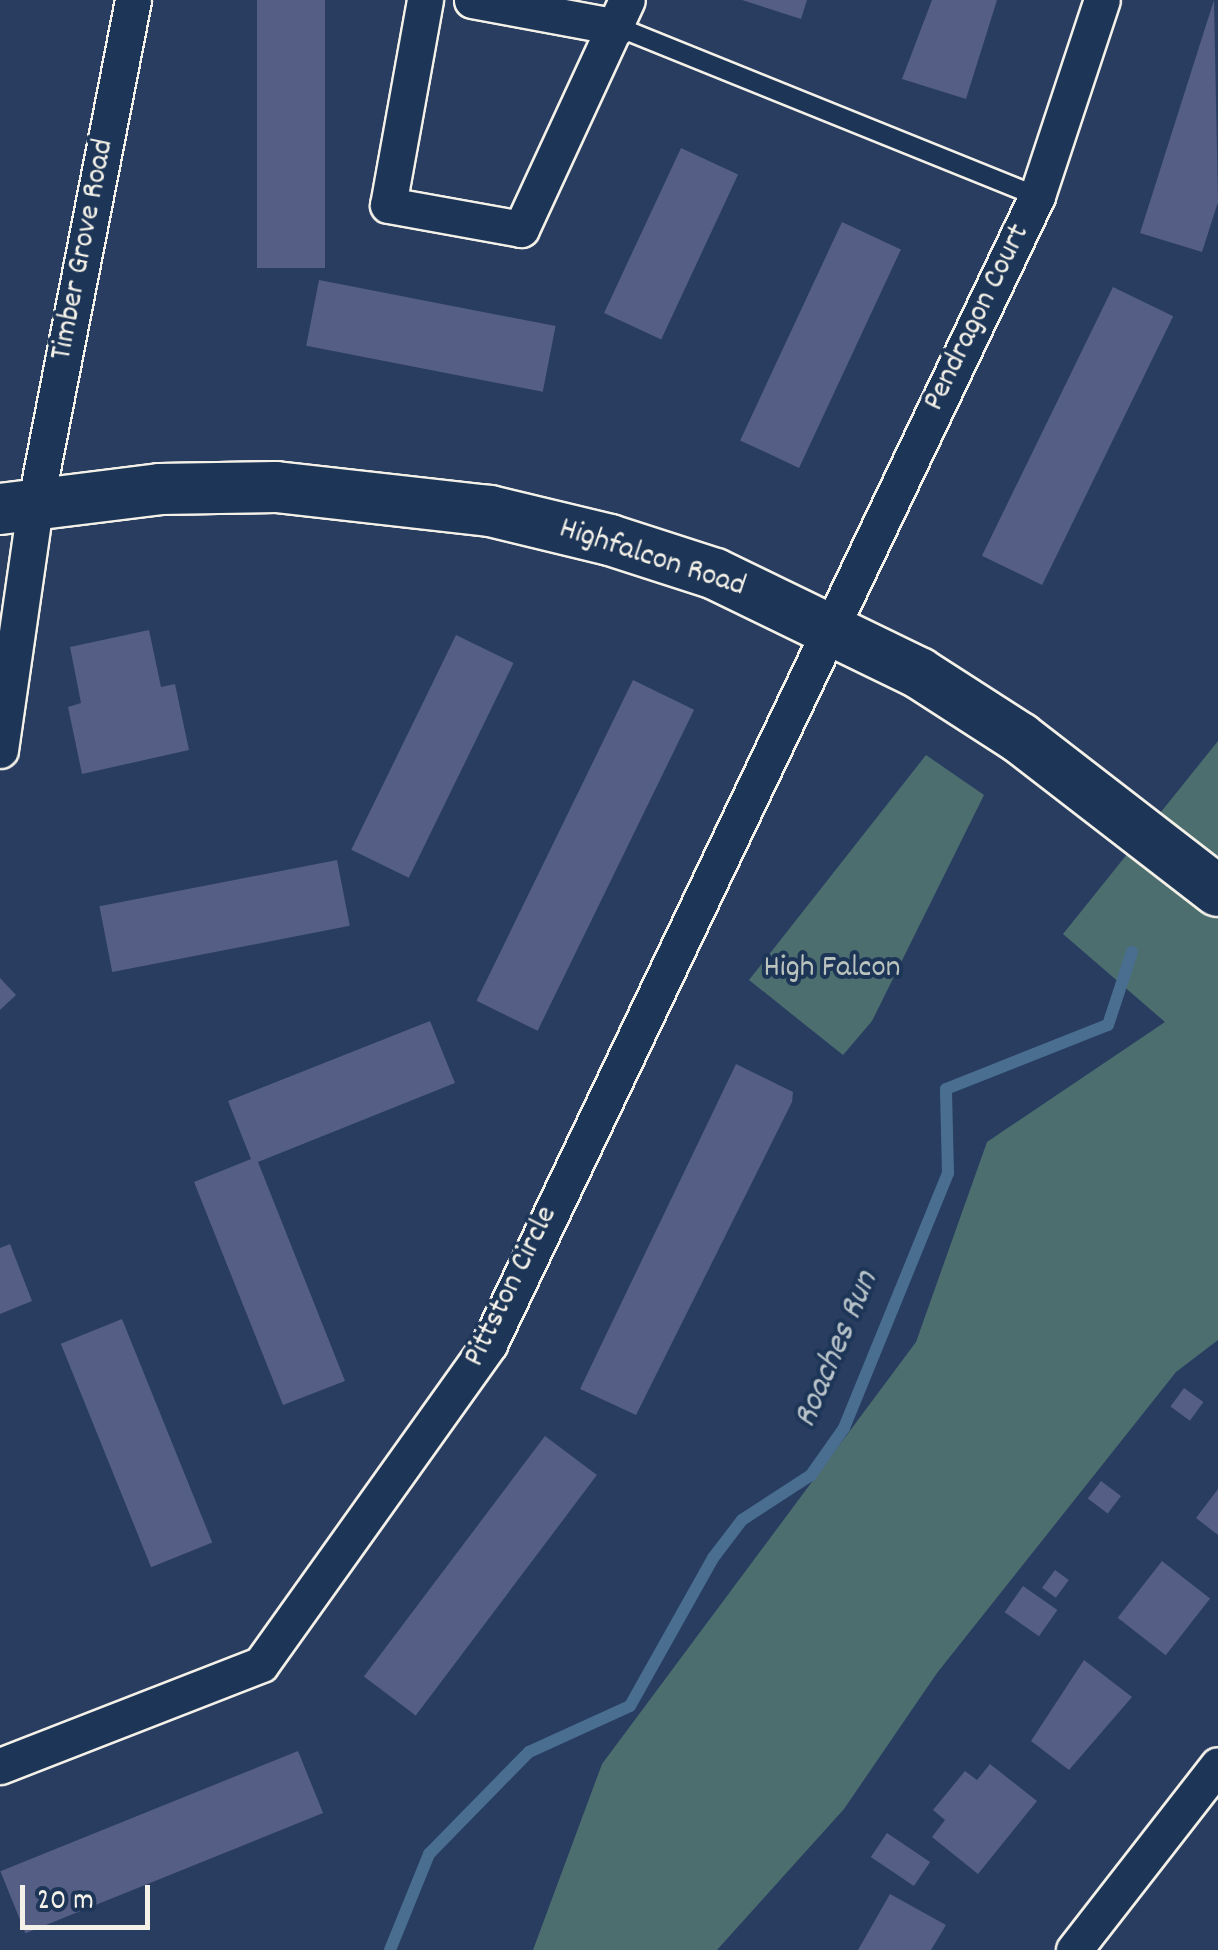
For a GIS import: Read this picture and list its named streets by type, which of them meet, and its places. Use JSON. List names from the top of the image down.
{
  "streets": {
    "street": [
      "Timber Grove Road",
      "Pendragon Court",
      "Highfalcon Road",
      "Pittston Circle"
    ]
  },
  "crossings": [
    ["Timber Grove Road", "Highfalcon Road"],
    ["Pendragon Court", "Highfalcon Road"],
    ["Pendragon Court", "Pittston Circle"],
    ["Highfalcon Road", "Pittston Circle"]
  ],
  "water": ["Roaches Run"],
  "parks": ["High Falcon"],
  "scale_bar": "20 m"
}
